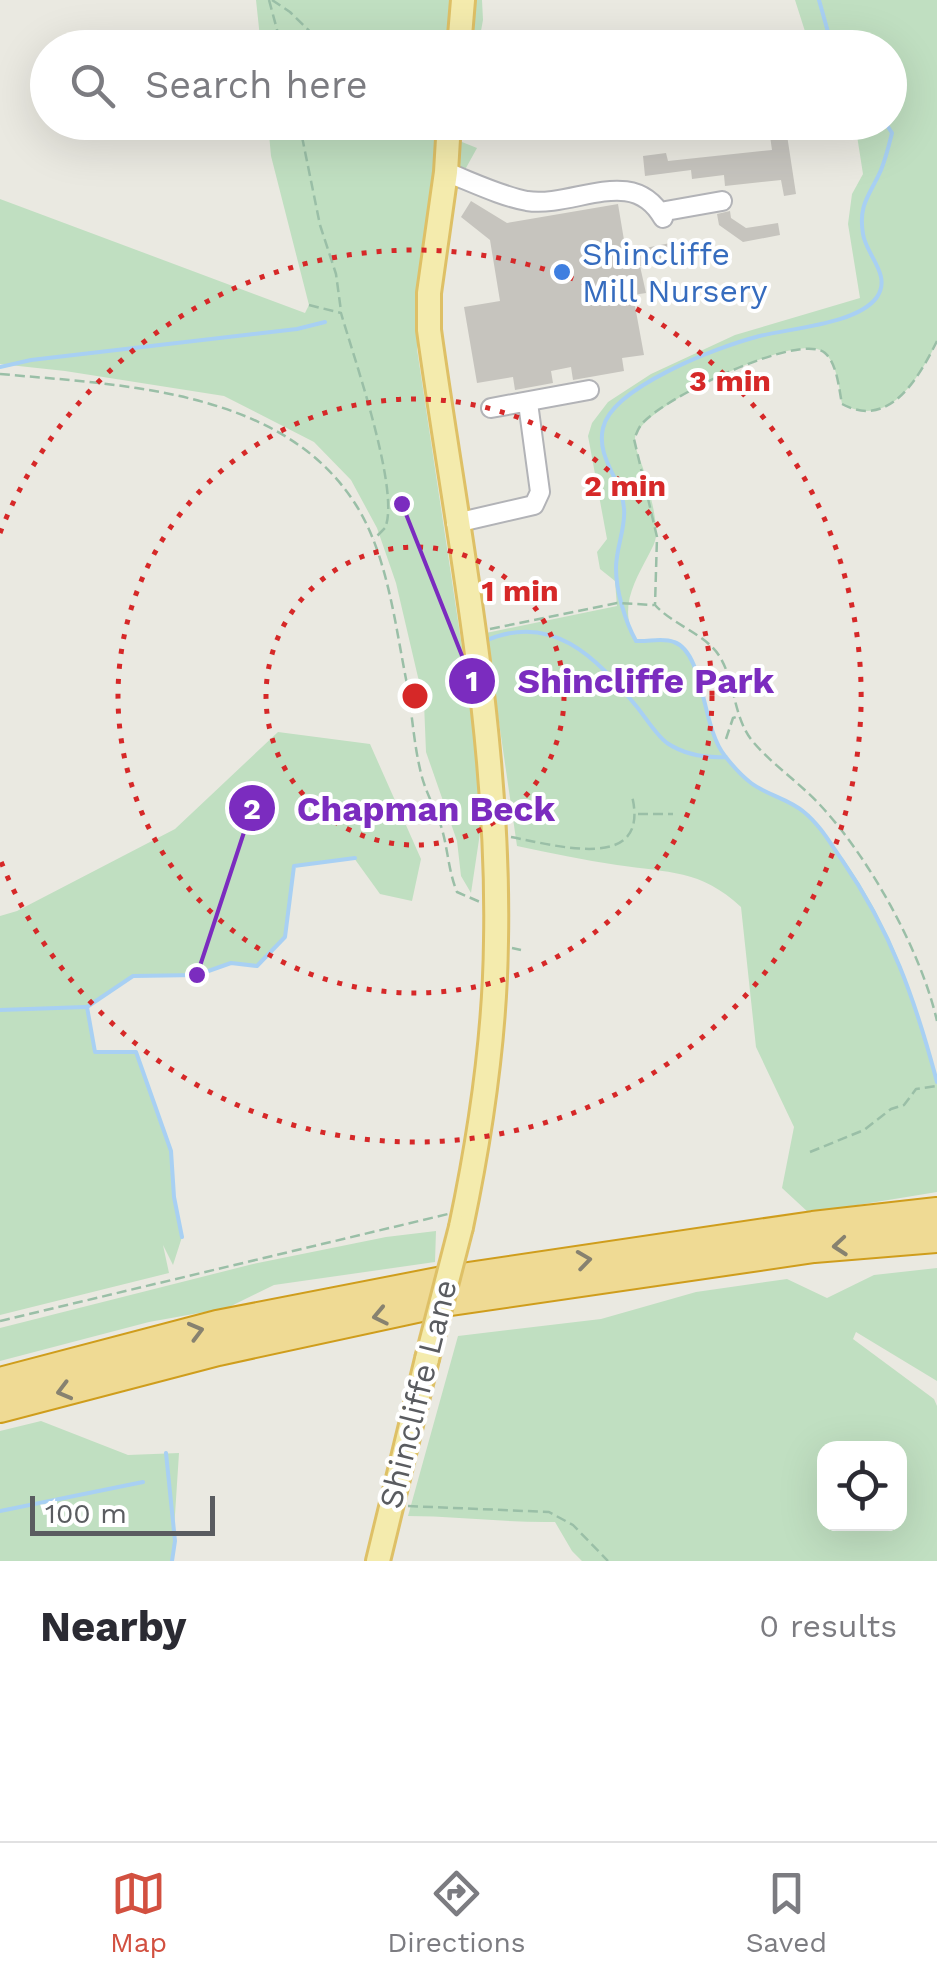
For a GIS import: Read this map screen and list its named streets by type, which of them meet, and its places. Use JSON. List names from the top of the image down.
{
  "streets": {
    "main road": ["Shincliffe Lane"]
  },
  "places": ["Shincliffe Mill Nursery", "Shincliffe Park", "Chapman Beck"],
  "scale_bar": "100 m",
  "page": {
    "search": "Search here",
    "scale": "100 m",
    "heading": ["Nearby", "0 results"],
    "nav": ["Map", "Directions", "Saved"]
  },
  "rings": ["3 min", "2 min", "1 min"]
}
